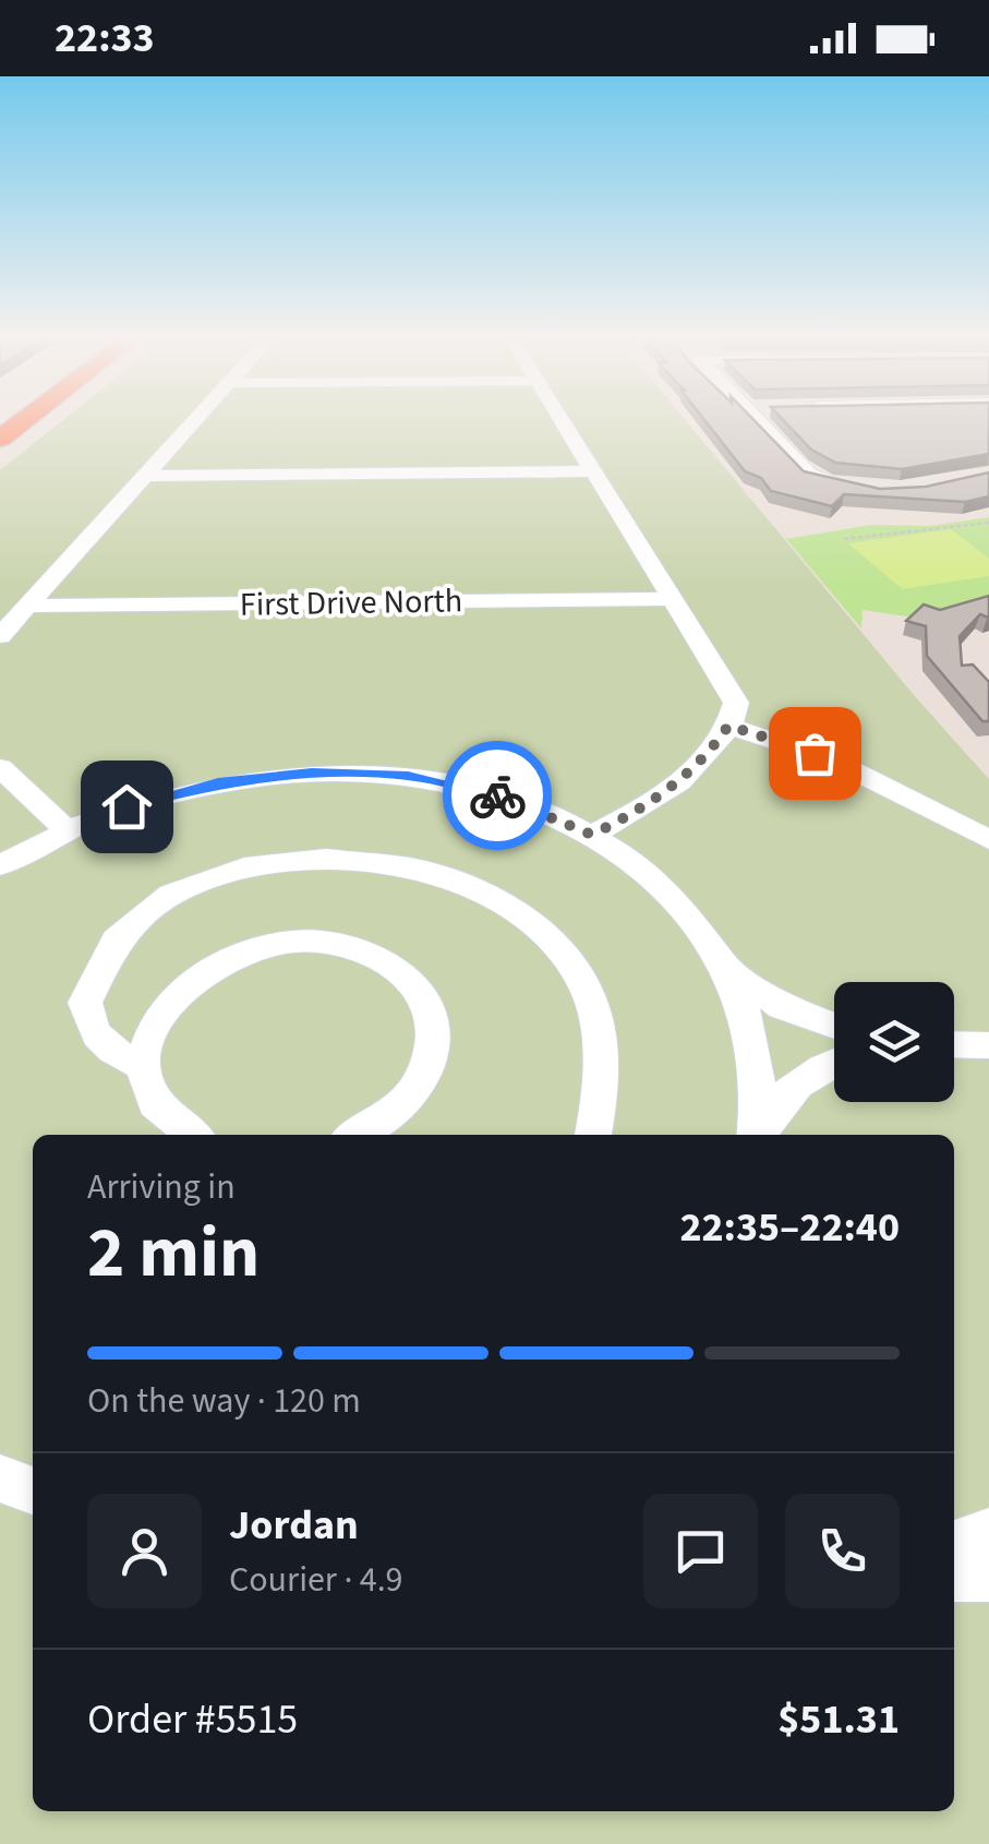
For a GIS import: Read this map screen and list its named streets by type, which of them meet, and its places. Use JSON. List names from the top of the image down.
{
  "streets": {
    "street": ["First Drive North"]
  },
  "page": {
    "status": "22:33",
    "heading": ["2 min", "Arriving in", "22:35–22:40"],
    "panel": [
      "Jordan",
      "Courier · 4.9",
      "Order #5515",
      "$51.31"
    ],
    "bar": "On the way · 120 m"
  }
}
